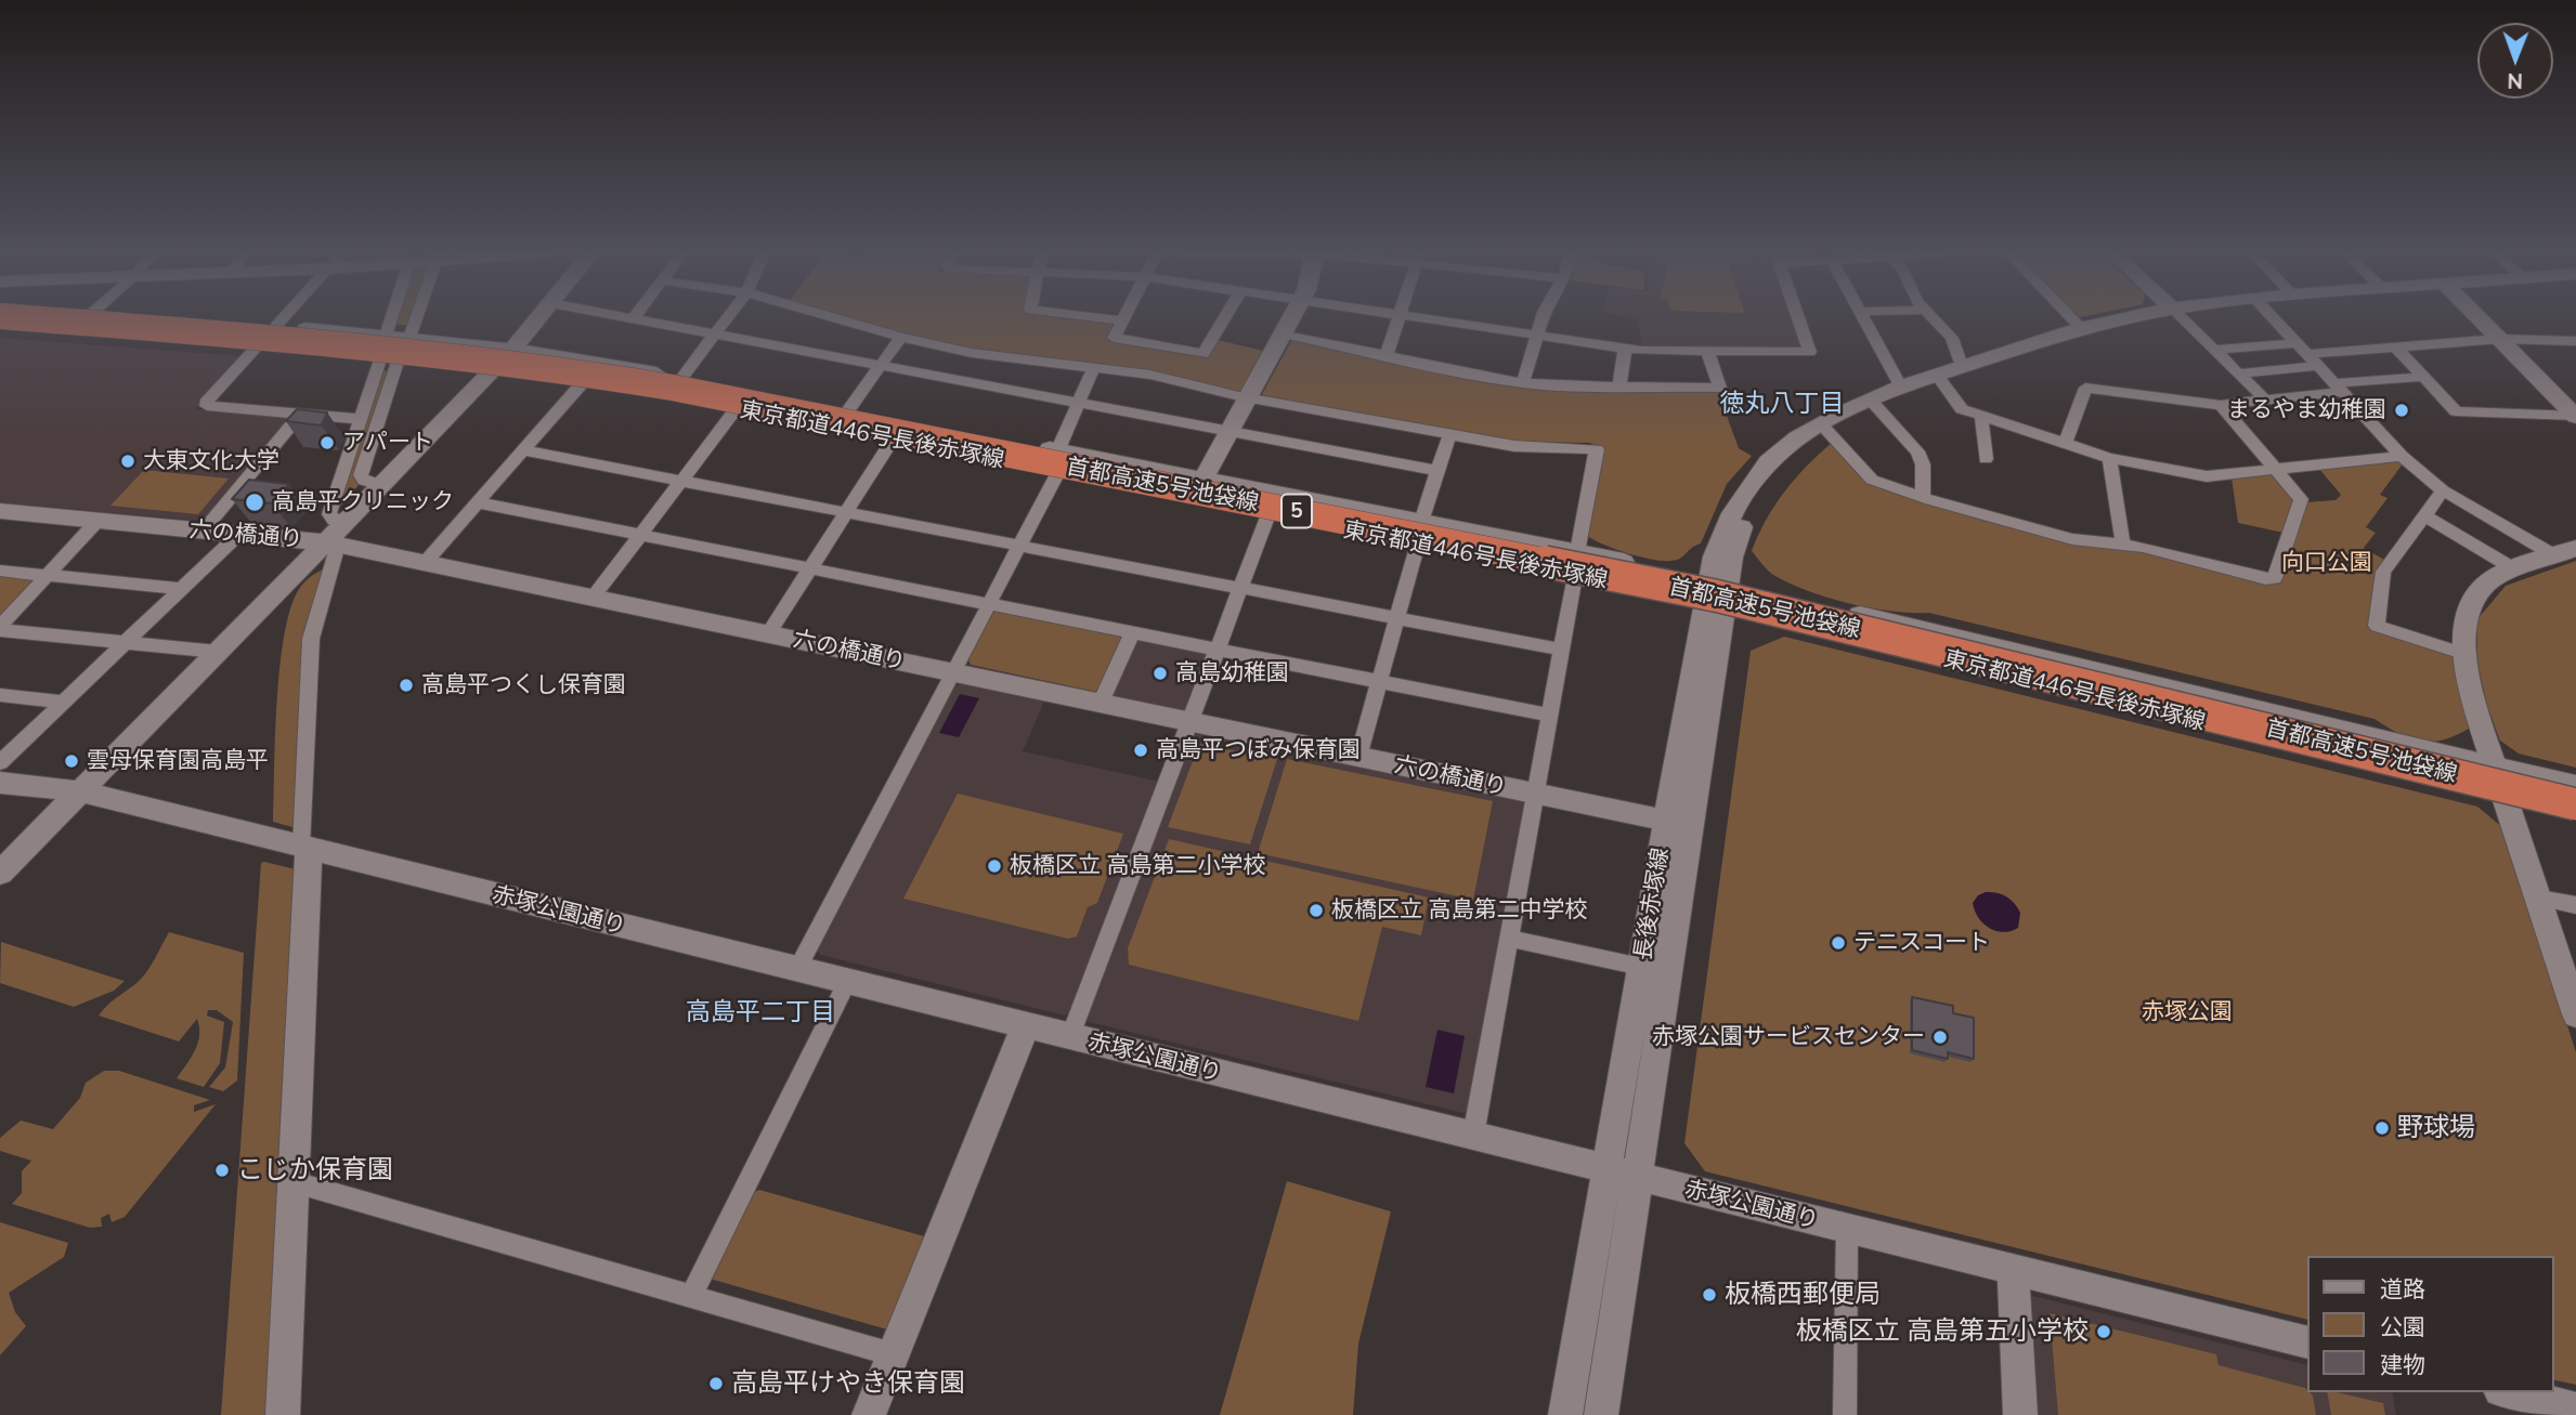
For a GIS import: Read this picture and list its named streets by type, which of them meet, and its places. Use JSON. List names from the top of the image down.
{
  "streets": {
    "highway": ["首都高速5号池袋線", "5"],
    "main road": [
      "東京都道446号長後赤塚線",
      "六の橋通り",
      "長後赤塚線",
      "赤塚公園通り"
    ]
  },
  "crossings": [
    ["東京都道446号長後赤塚線", "長後赤塚線"],
    ["六の橋通り", "長後赤塚線"],
    ["長後赤塚線", "赤塚公園通り"]
  ],
  "districts": ["徳丸八丁目", "高島平二丁目"],
  "parks": ["向口公園", "赤塚公園"],
  "places": [
    "まるやま幼稚園",
    "アパート",
    "大東文化大学",
    "高島平クリニック",
    "高島幼稚園",
    "高島平つくし保育園",
    "高島平つぼみ保育園",
    "雲母保育園高島平",
    "板橋区立 高島第二小学校",
    "板橋区立 高島第二中学校",
    "テニスコート",
    "赤塚公園サービスセンター",
    "野球場",
    "こじか保育園",
    "板橋西郵便局",
    "板橋区立 高島第五小学校",
    "高島平けやき保育園"
  ],
  "legend": ["道路", "公園", "建物"],
  "north": "bottom"
}
